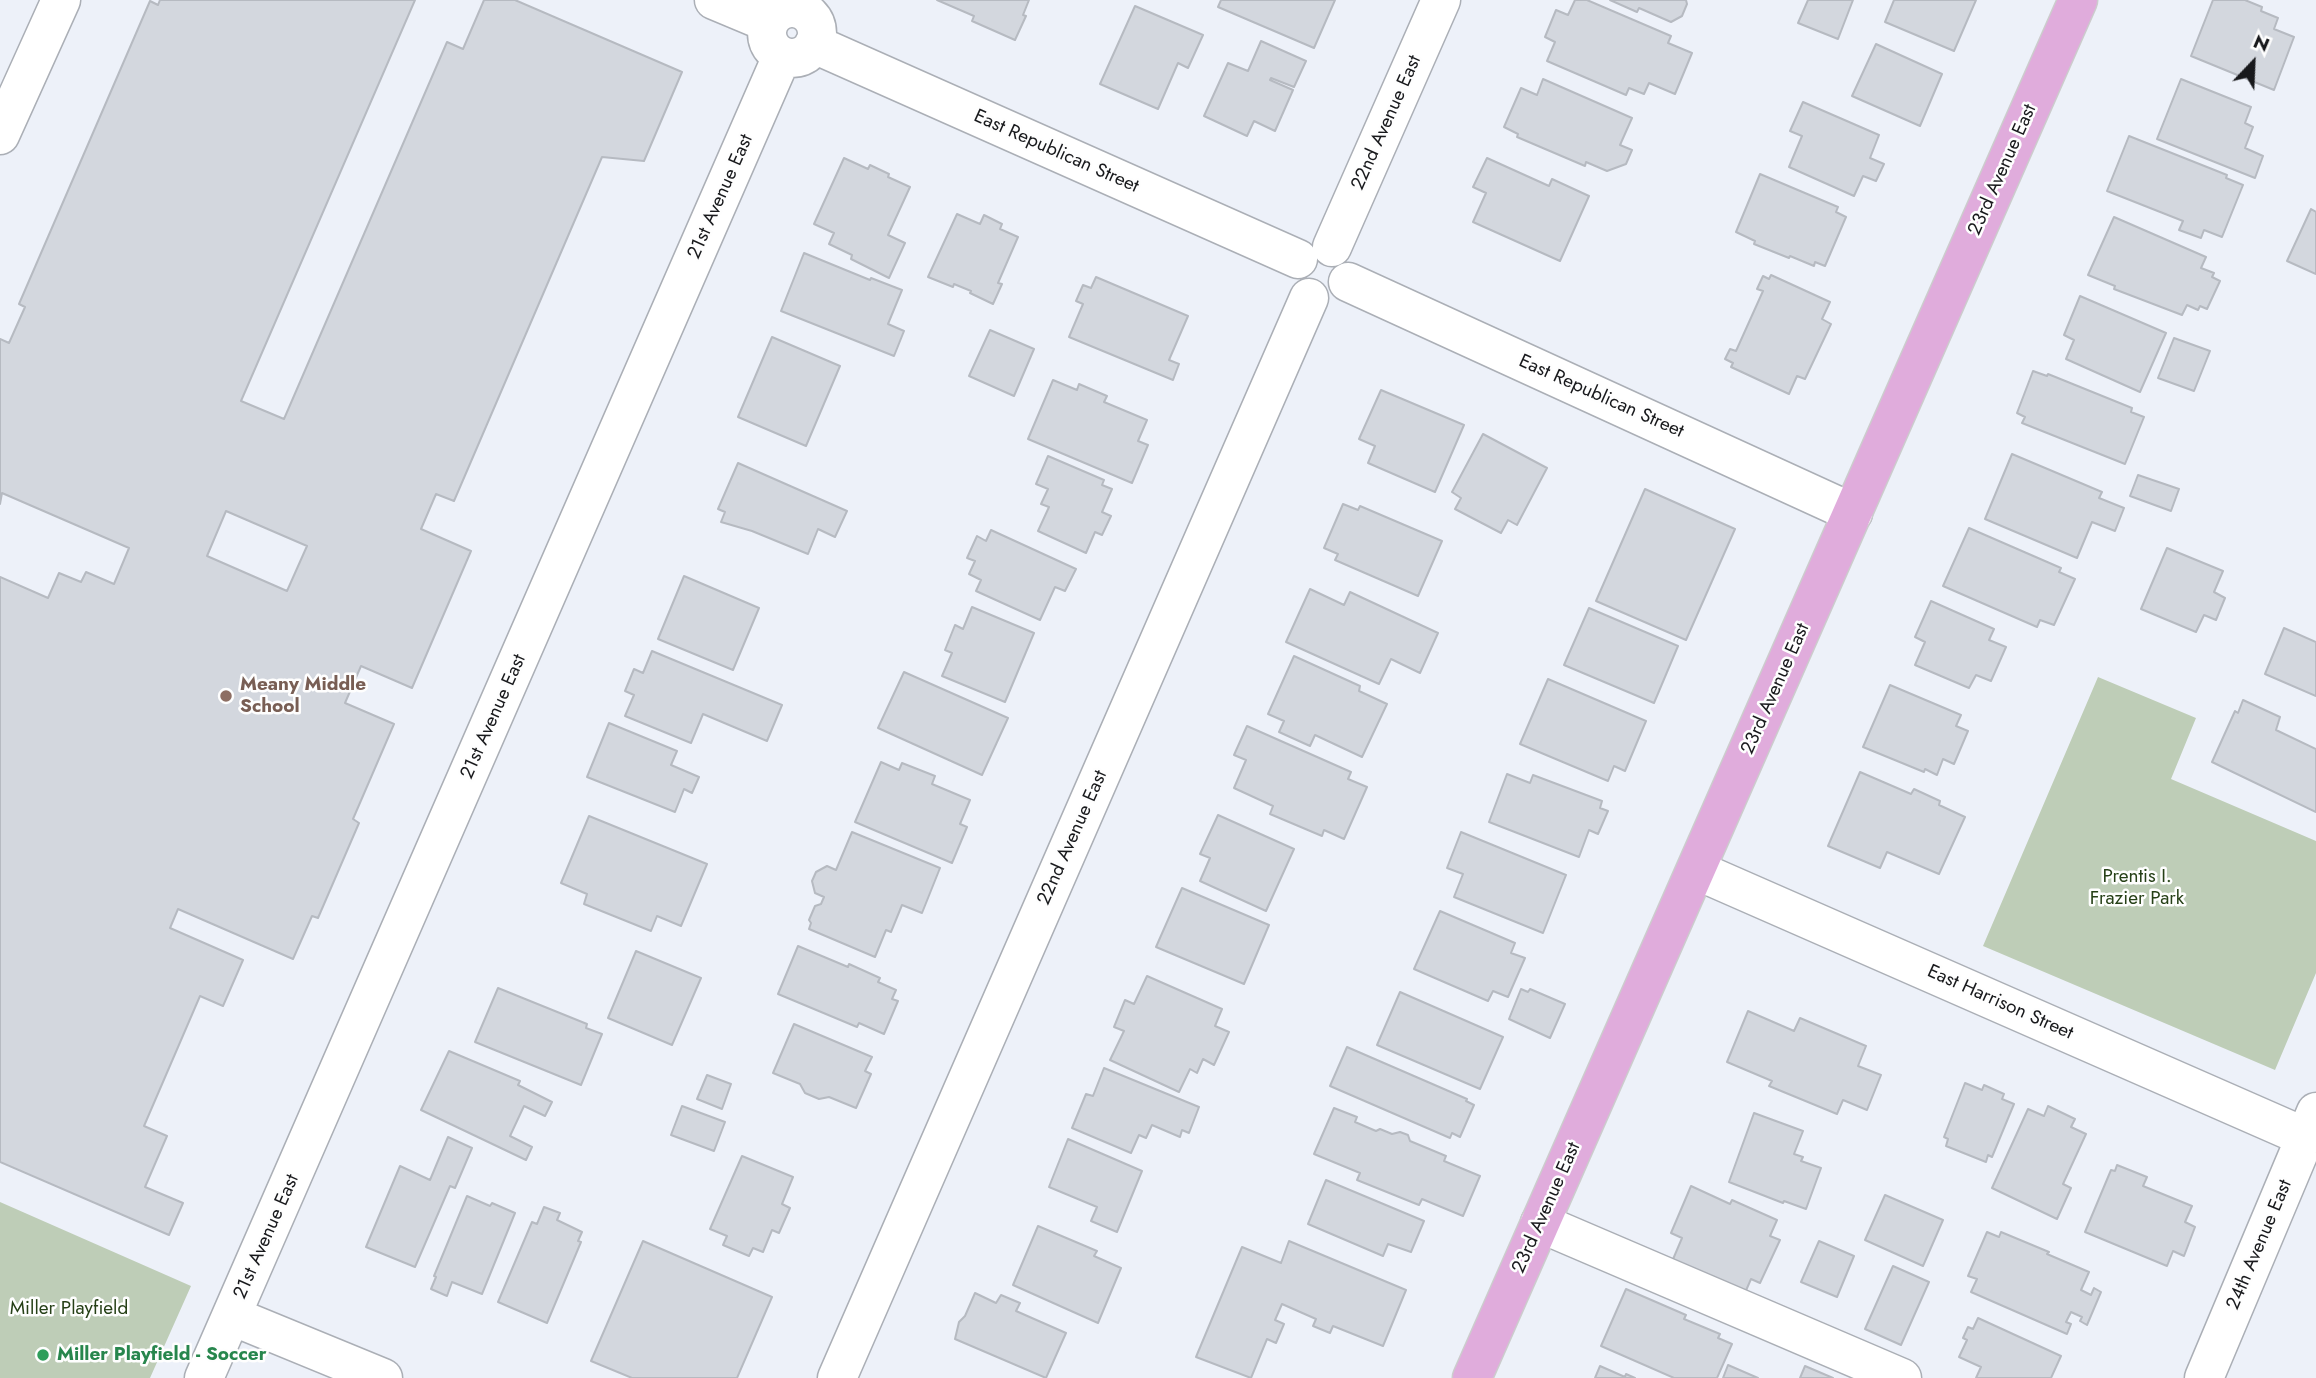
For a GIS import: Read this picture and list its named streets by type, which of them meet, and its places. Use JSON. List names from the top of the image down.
{
  "streets": {
    "main road": ["23rd Avenue East"],
    "street": [
      "22nd Avenue East",
      "East Republican Street",
      "21st Avenue East",
      "East Harrison Street",
      "24th Avenue East"
    ]
  },
  "crossings": [
    ["22nd Avenue East", "East Republican Street"],
    ["East Republican Street", "23rd Avenue East"],
    ["East Republican Street", "21st Avenue East"],
    ["23rd Avenue East", "East Harrison Street"],
    ["East Harrison Street", "24th Avenue East"]
  ],
  "parks": ["Prentis I. Frazier Park", "Miller Playfield"],
  "places": ["Meany Middle School", "Miller Playfield - Soccer"],
  "north": "top right"
}
